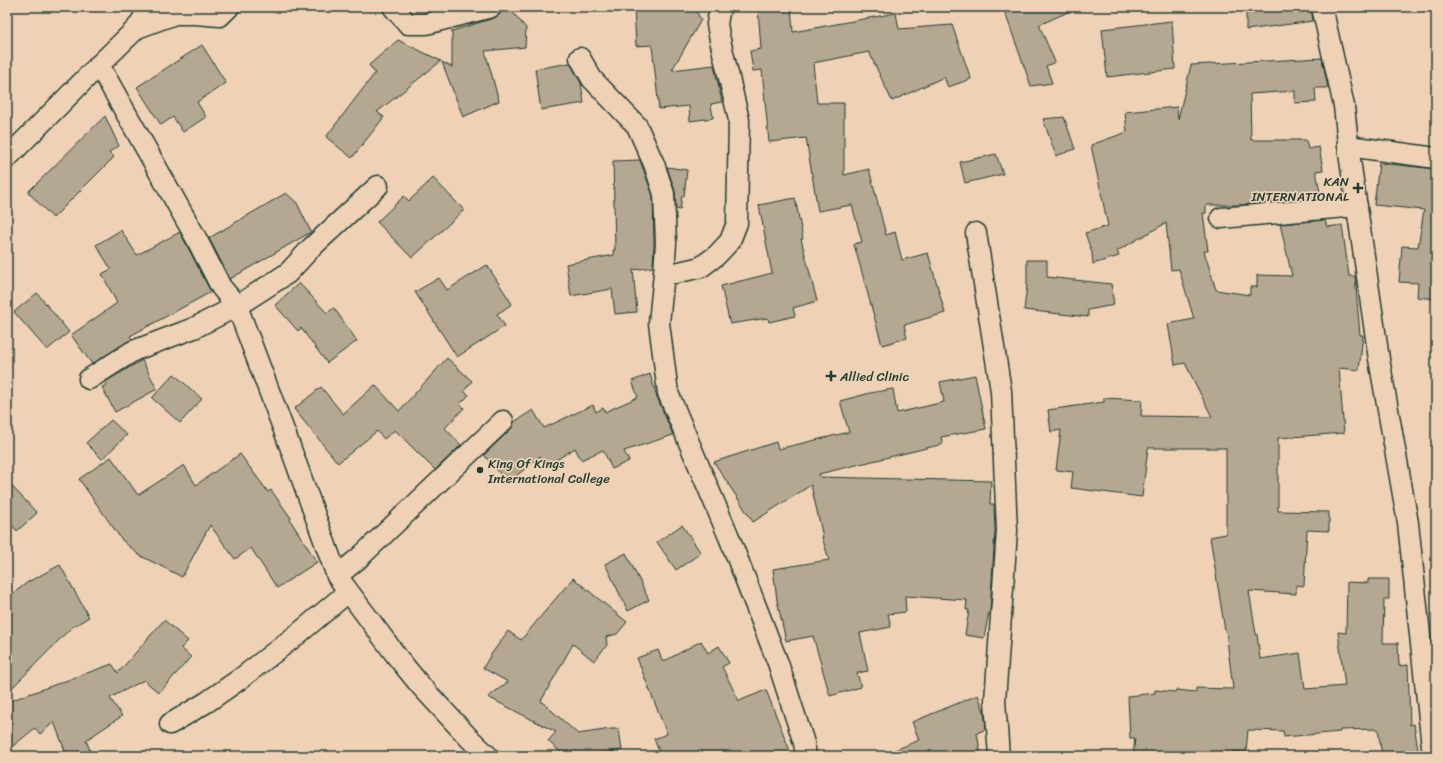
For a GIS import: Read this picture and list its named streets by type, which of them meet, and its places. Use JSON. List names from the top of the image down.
{
  "places": {
    "health": ["KAN INTERNATIONAL", "Allied Clinic"],
    "other": ["King Of Kings International College"]
  }
}
